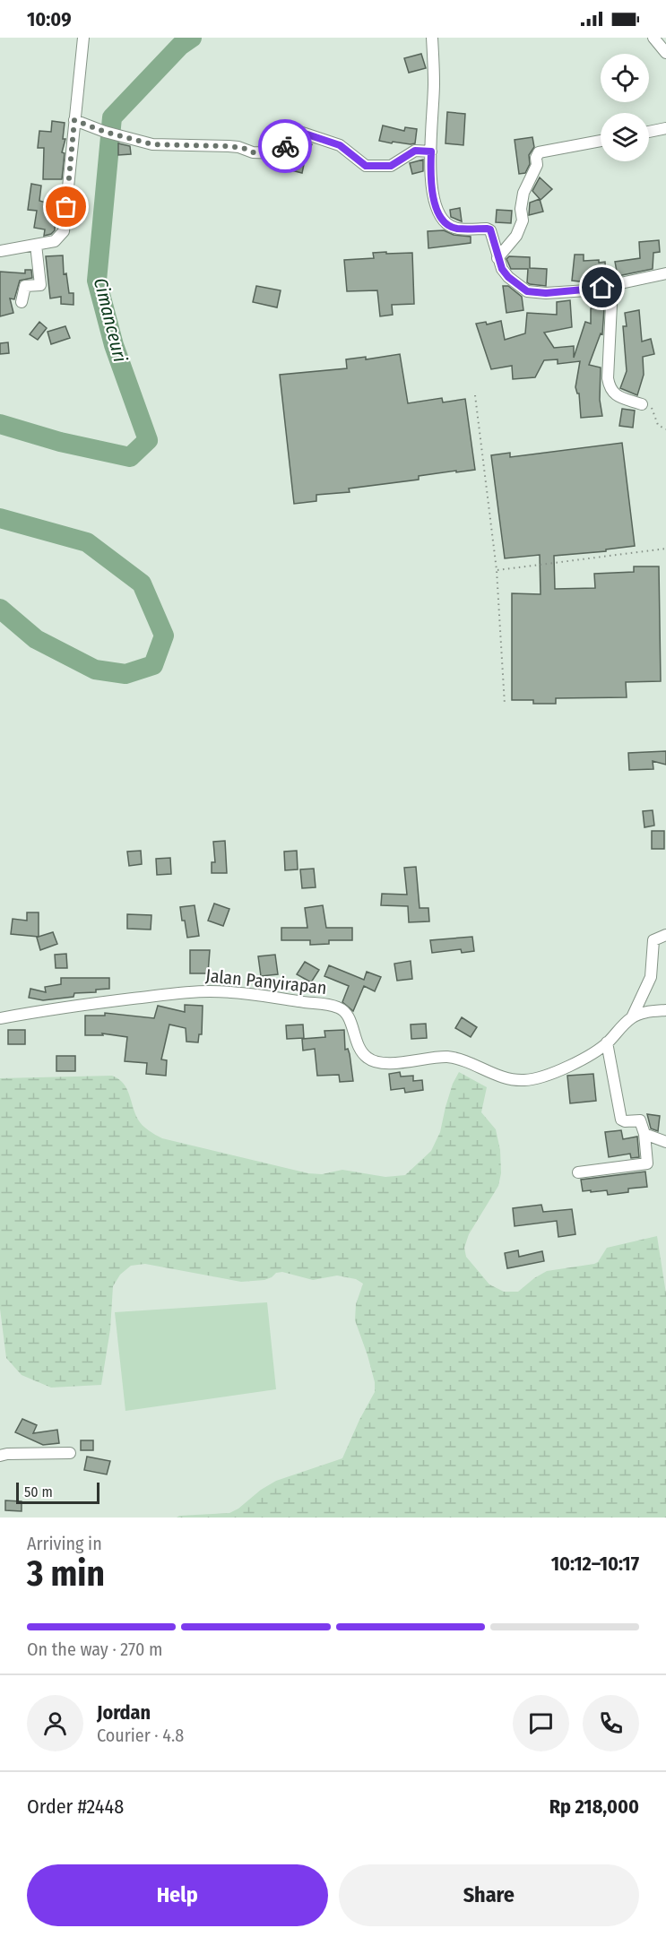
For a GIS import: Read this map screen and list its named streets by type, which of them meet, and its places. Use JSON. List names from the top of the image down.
{
  "streets": {
    "street": ["Jalan Panyirapan"]
  },
  "water": ["Cimanceuri"],
  "scale_bar": "50 m",
  "page": {
    "status": "10:09",
    "scale": "50 m",
    "heading": ["3 min", "Arriving in", "10:12–10:17"],
    "panel": [
      "Jordan",
      "Courier · 4.8",
      "Order #2448",
      "Rp 218,000"
    ],
    "bar": "On the way · 270 m",
    "buttons": ["Help", "Share"]
  }
}
